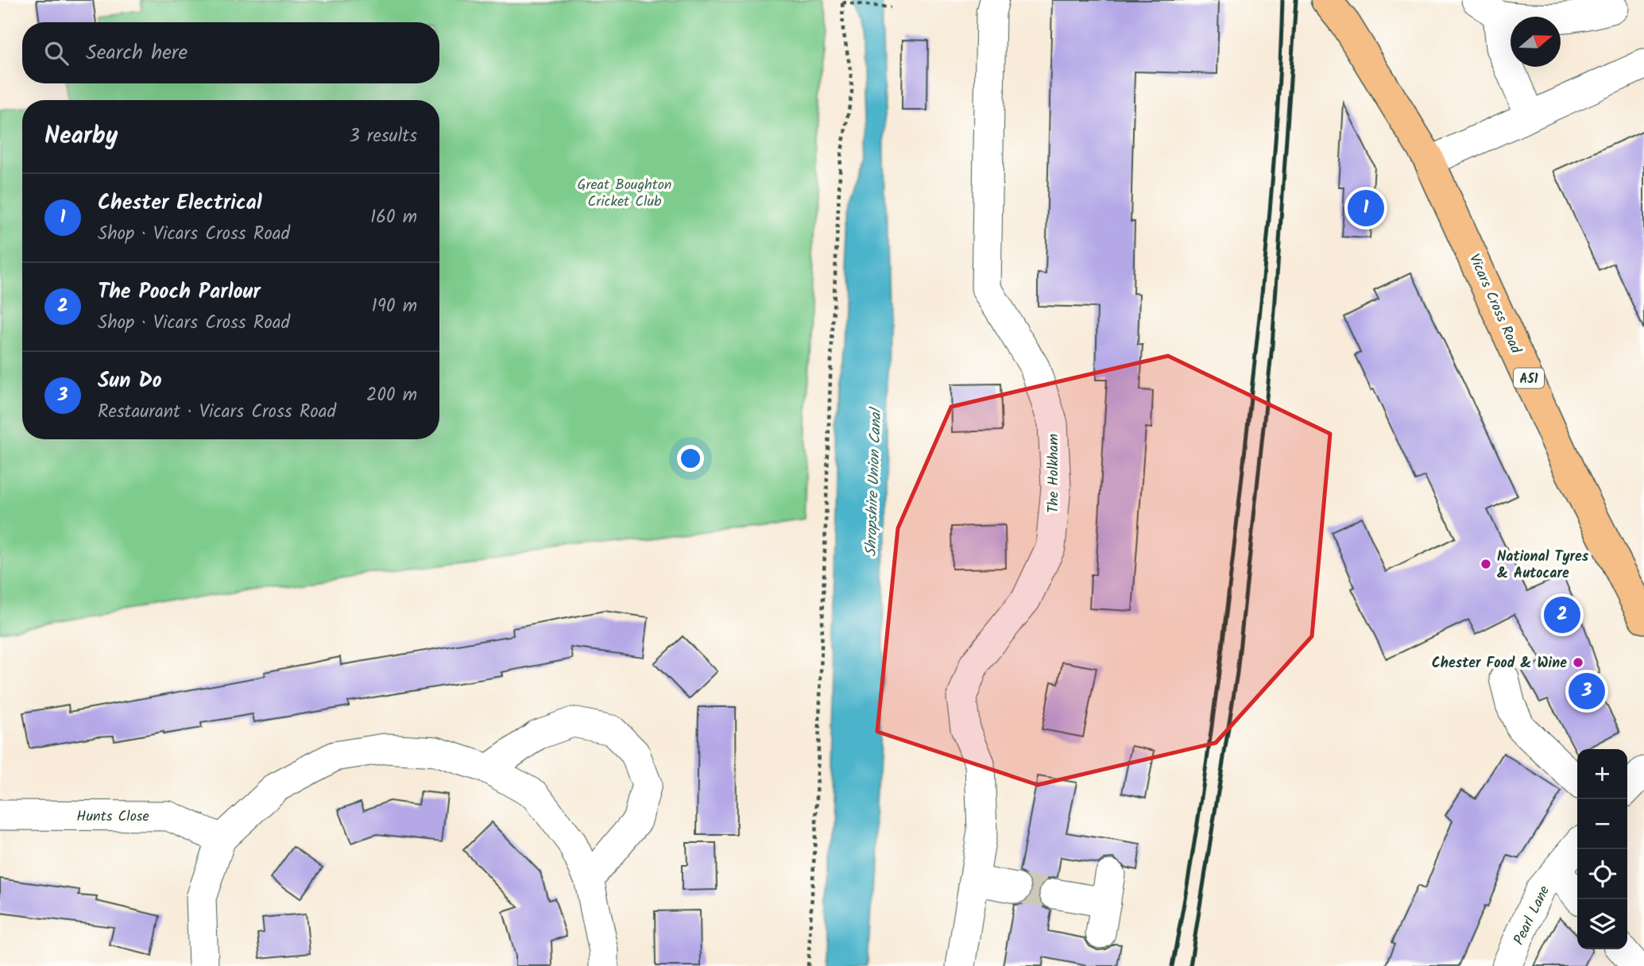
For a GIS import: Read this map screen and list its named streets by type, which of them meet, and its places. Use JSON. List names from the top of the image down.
{
  "streets": {
    "highway": ["Vicars Cross Road", "A51"],
    "street": ["The Holkham", "Hunts Close", "Pearl Lane"]
  },
  "water": ["Shropshire Union Canal"],
  "parks": ["Great Boughton Cricket Club"],
  "places": ["National Tyres & Autocare", "Chester Food & Wine"],
  "north": "right",
  "page": {
    "search": "Search here",
    "heading": ["Nearby", "3 results"],
    "list": [
      {
        "mark": "1",
        "name": "Chester Electrical",
        "note": "Shop · Vicars Cross Road",
        "value": "160 m"
      },
      {
        "mark": "2",
        "name": "The Pooch Parlour",
        "note": "Shop · Vicars Cross Road",
        "value": "190 m"
      },
      {
        "mark": "3",
        "name": "Sun Do",
        "note": "Restaurant · Vicars Cross Road",
        "value": "200 m"
      }
    ],
    "pins": ["1", "2", "3"],
    "map_buttons": ["+", "−"]
  }
}
